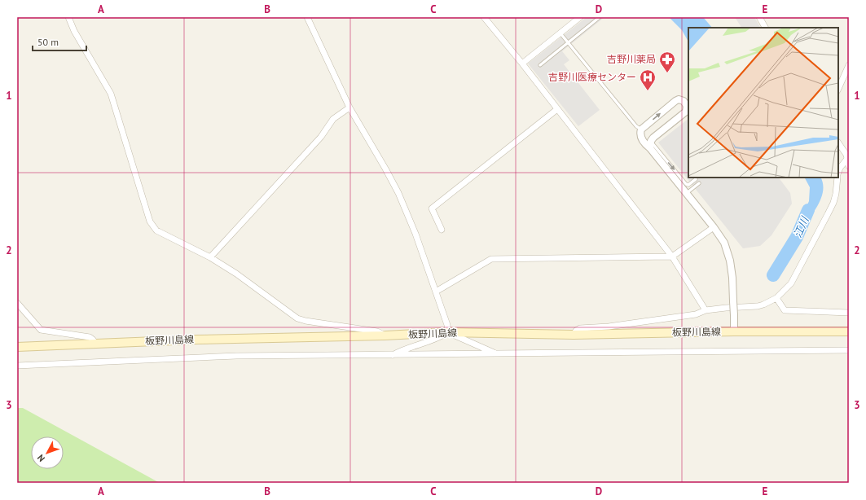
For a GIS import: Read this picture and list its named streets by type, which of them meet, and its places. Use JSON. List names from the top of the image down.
{
  "streets": {
    "main road": ["板野川島線"]
  },
  "water": ["江川"],
  "places": {
    "pharmacy": ["吉野川薬局"],
    "hospital": ["吉野川医療センター"]
  },
  "scale_bar": "50 m",
  "north": "bottom left",
  "grid": {
    "columns": [
      "A",
      "B",
      "C",
      "D",
      "E"
    ],
    "rows": ["1", "2", "3"]
  }
}
